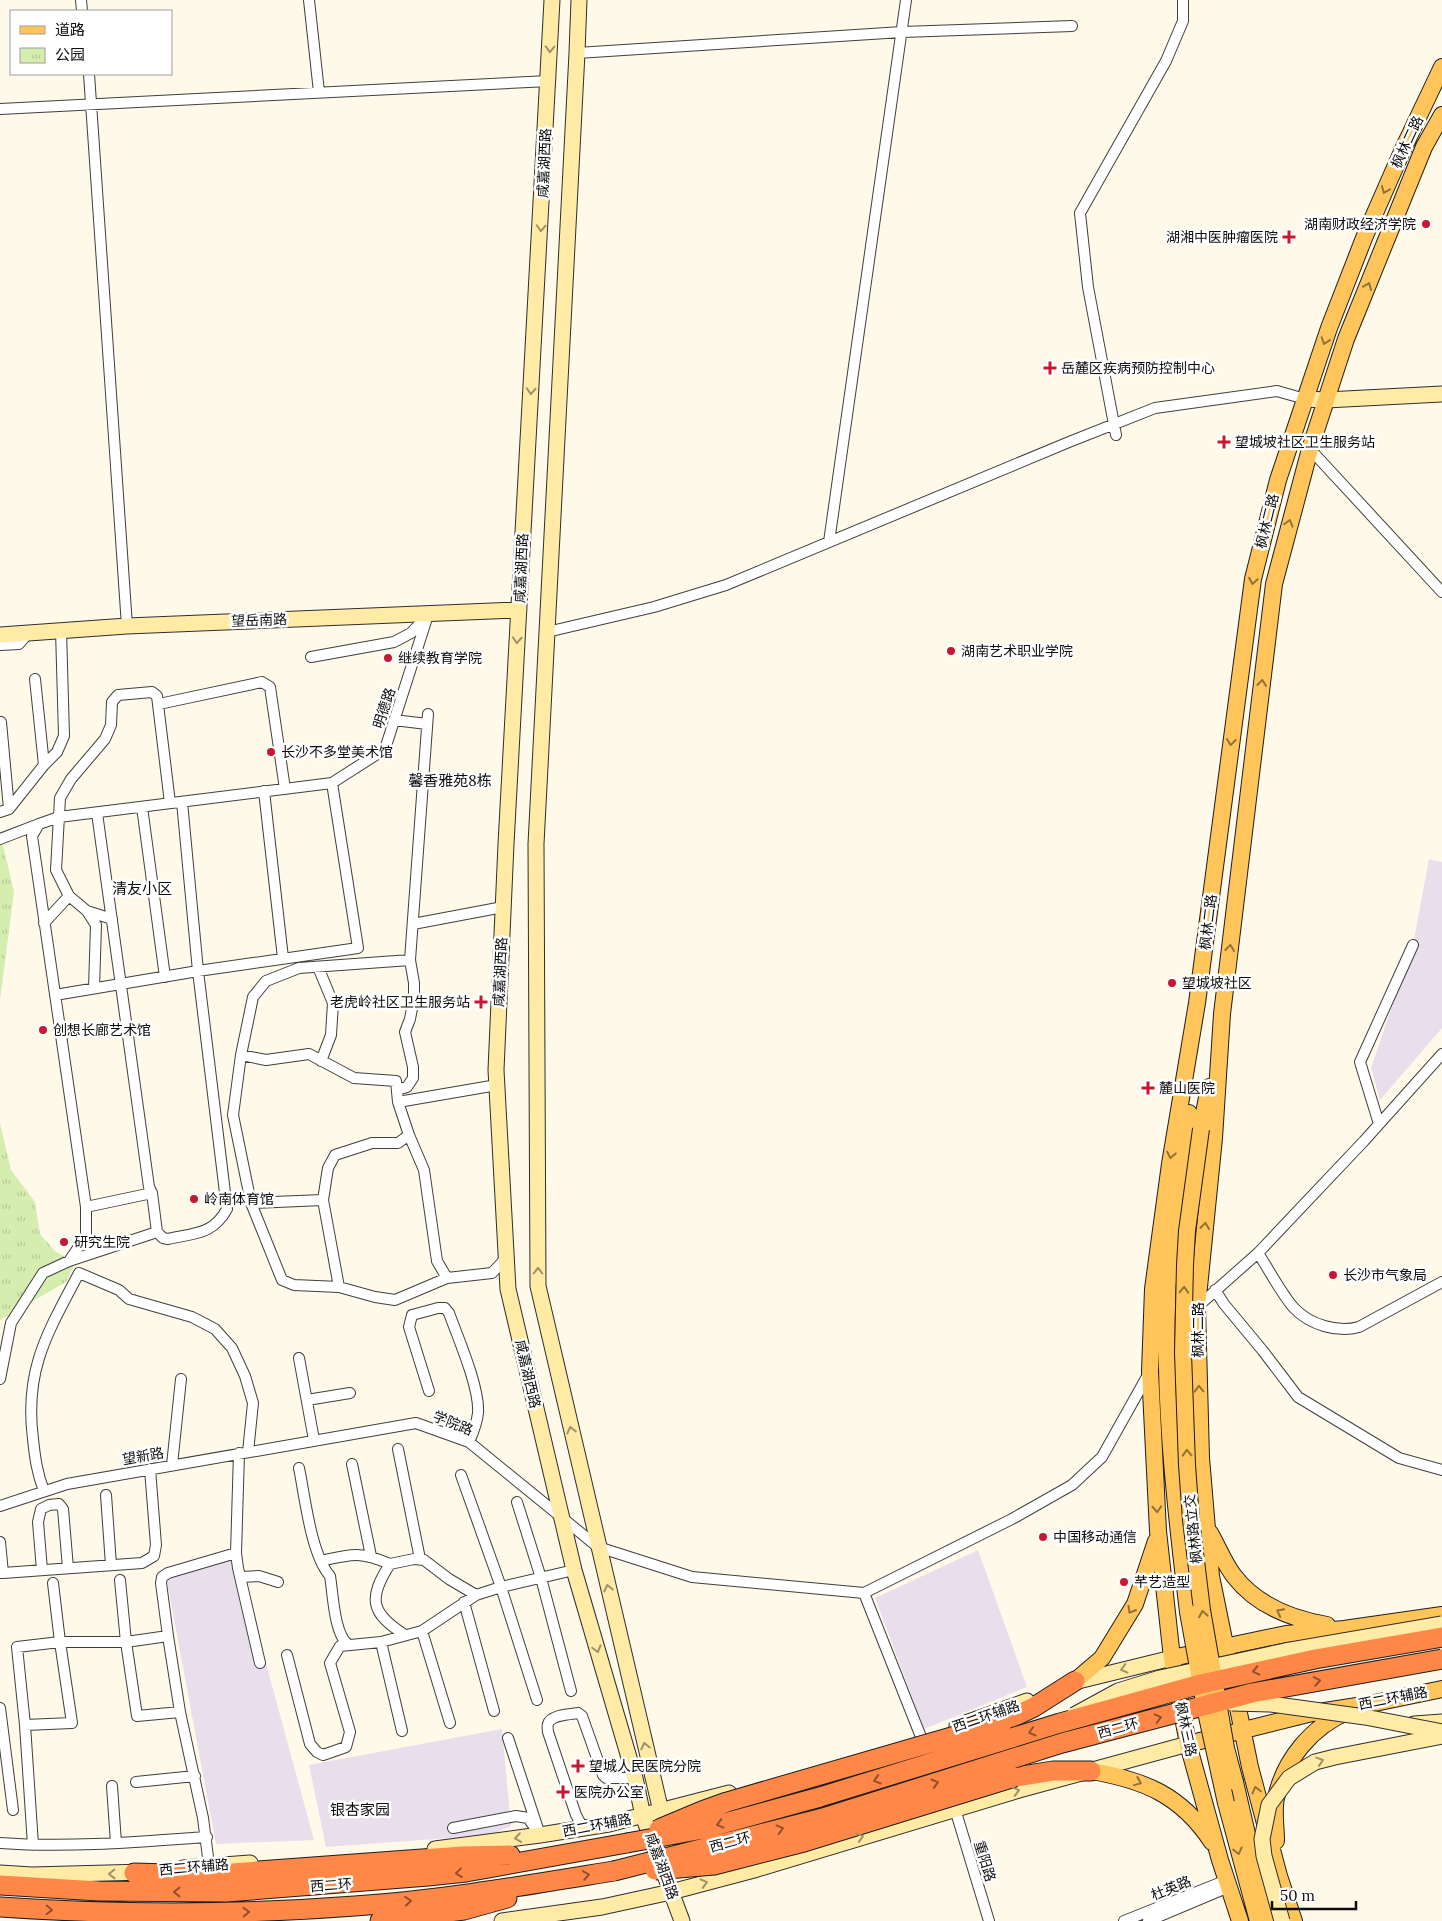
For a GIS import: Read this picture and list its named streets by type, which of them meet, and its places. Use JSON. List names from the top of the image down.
{
  "streets": {
    "highway": ["西二环"],
    "main road": [
      "枫林二路",
      "咸嘉湖西路",
      "望岳南路",
      "枫林路立交",
      "西二环辅路",
      "枫林三路"
    ],
    "street": [
      "明德路",
      "学院路",
      "望新路",
      "重阳路",
      "杜英路"
    ]
  },
  "crossings": [
    ["枫林二路", "枫林路立交"],
    ["枫林二路", "枫林三路"],
    ["咸嘉湖西路", "望岳南路"],
    ["咸嘉湖西路", "学院路"],
    ["咸嘉湖西路", "西二环辅路"],
    ["望岳南路", "明德路"],
    ["学院路", "望新路"],
    ["西二环辅路", "枫林三路"],
    ["西二环辅路", "重阳路"],
    ["枫林三路", "杜英路"]
  ],
  "districts": ["馨香雅苑8栋", "清友小区", "银杏家园"],
  "places": {
    "other": [
      "湖南财政经济学院",
      "湖南艺术职业学院",
      "继续教育学院",
      "长沙不多堂美术馆",
      "望城坡社区",
      "创想长廊艺术馆",
      "岭南体育馆",
      "研究生院",
      "长沙市气象局",
      "中国移动通信",
      "芊艺造型"
    ],
    "health": [
      "湖湘中医肿瘤医院",
      "岳麓区疾病预防控制中心",
      "望城坡社区卫生服务站",
      "老虎岭社区卫生服务站",
      "麓山医院",
      "望城人民医院分院",
      "医院办公室"
    ]
  },
  "legend": ["道路", "公园"],
  "scale_bar": "50 m"
}
